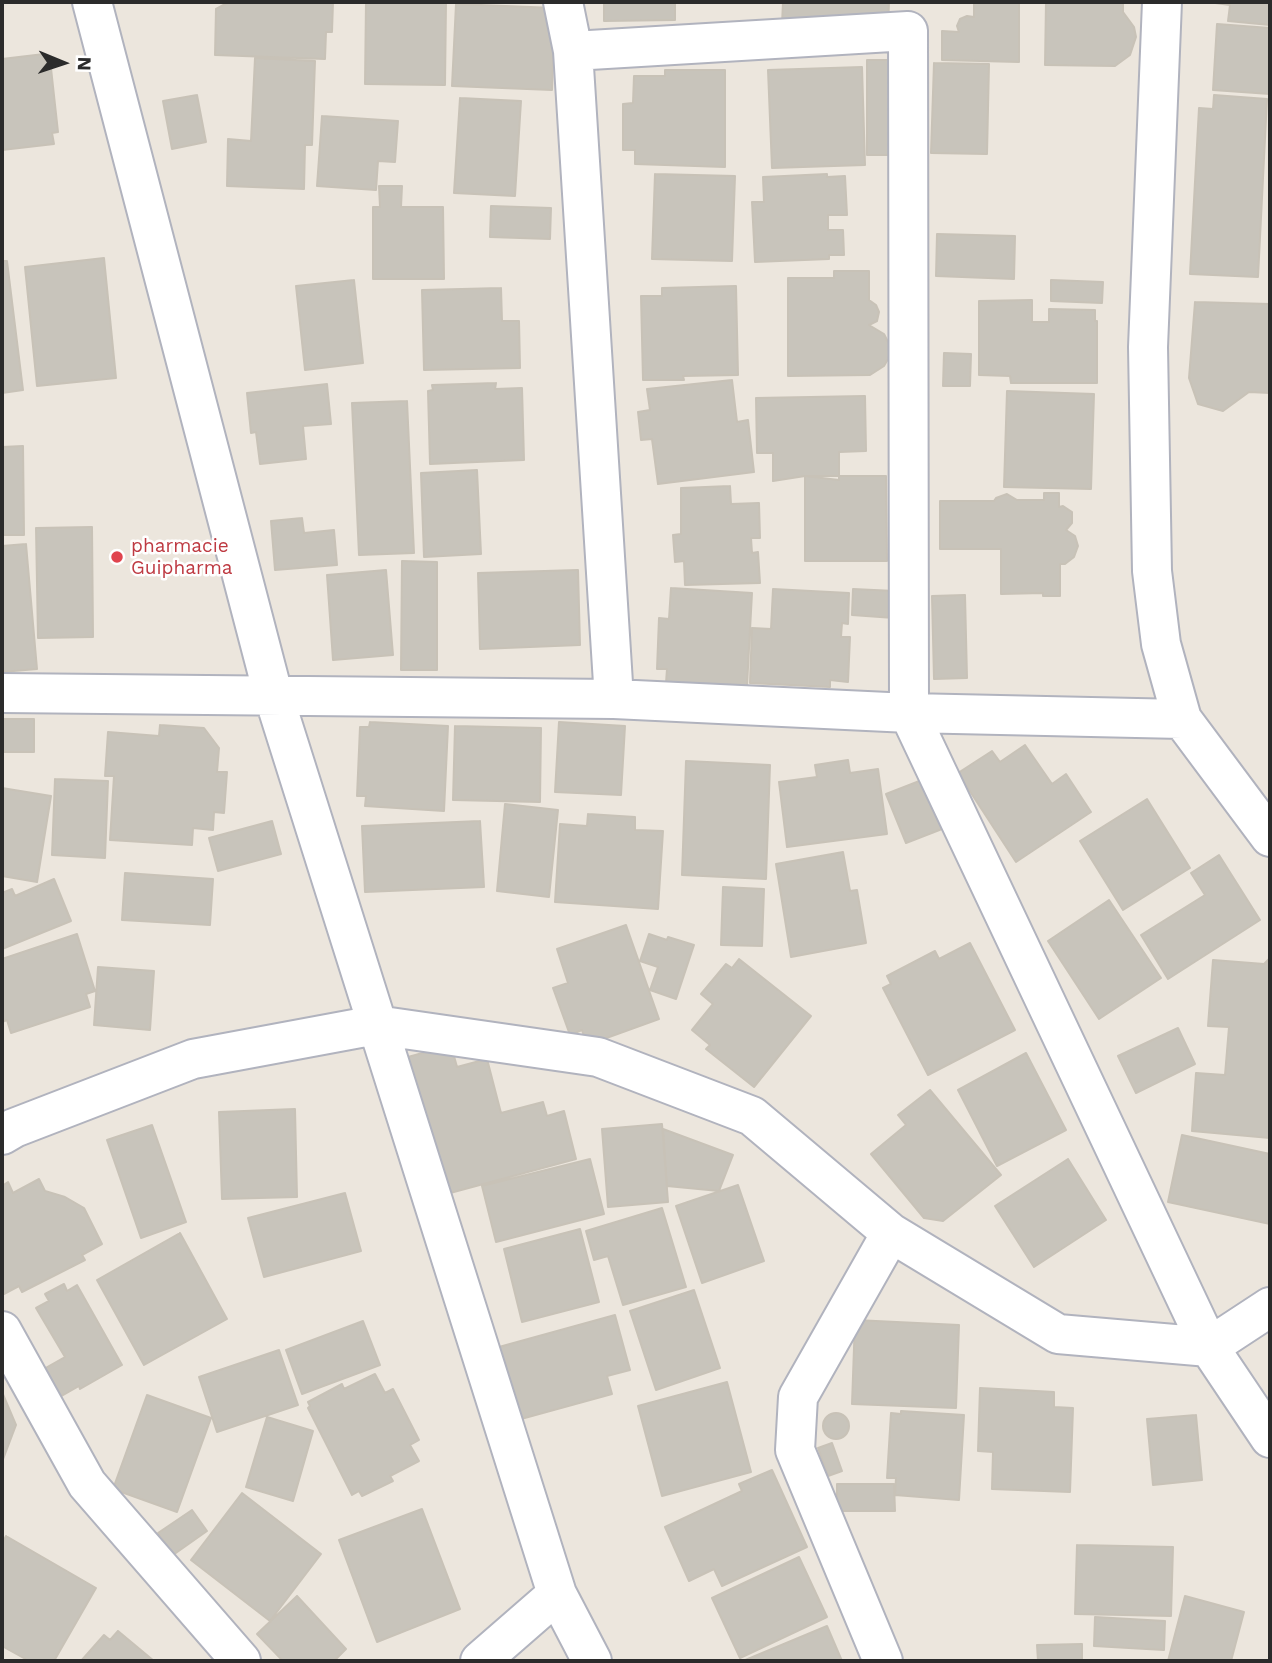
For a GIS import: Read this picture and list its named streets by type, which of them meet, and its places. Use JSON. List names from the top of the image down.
{
  "places": ["pharmacie Guipharma"],
  "north": "right"
}
